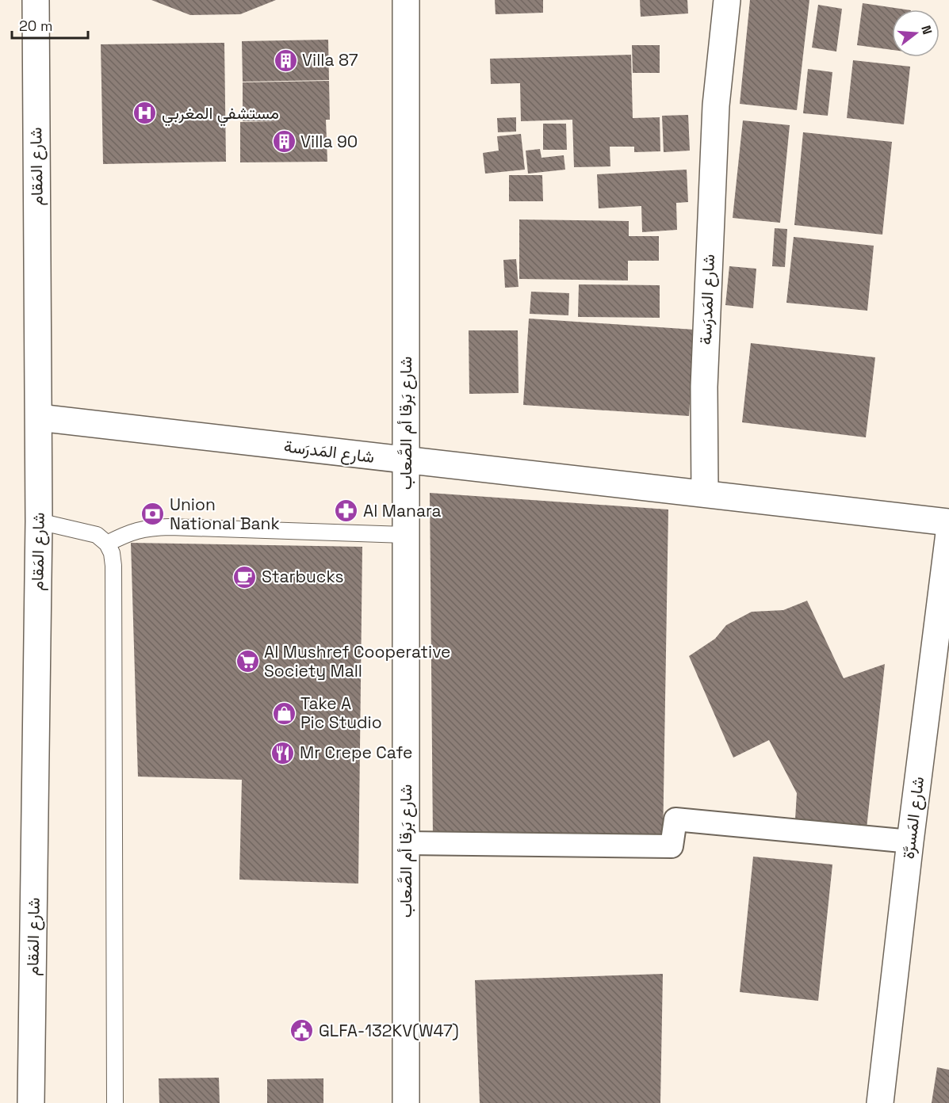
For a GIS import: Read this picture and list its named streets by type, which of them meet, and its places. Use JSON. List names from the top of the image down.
{
  "streets": {
    "street": [
      "شارع المَقام",
      "شارع المَدرَسة",
      "شارع بَرقا أم الصَّعاب",
      "شارع المَسرَّة"
    ]
  },
  "crossings": [
    ["شارع المَقام", "شارع المَدرَسة"],
    ["شارع المَدرَسة", "شارع بَرقا أم الصَّعاب"]
  ],
  "places": {
    "building": ["Villa 87", "Villa 90"],
    "hospital": ["مستشفي المغربي"],
    "pharmacy": ["Al Manara"],
    "bank": ["Union National Bank"],
    "cafe": ["Starbucks"],
    "supermarket": ["Al Mushref Cooperative Society Mall"],
    "shop": ["Take A Pic Studio"],
    "restaurant": ["Mr Crepe Cafe"],
    "public building": ["GLFA-132KV(W47)"]
  },
  "scale_bar": "20 m",
  "north": "right"
}
